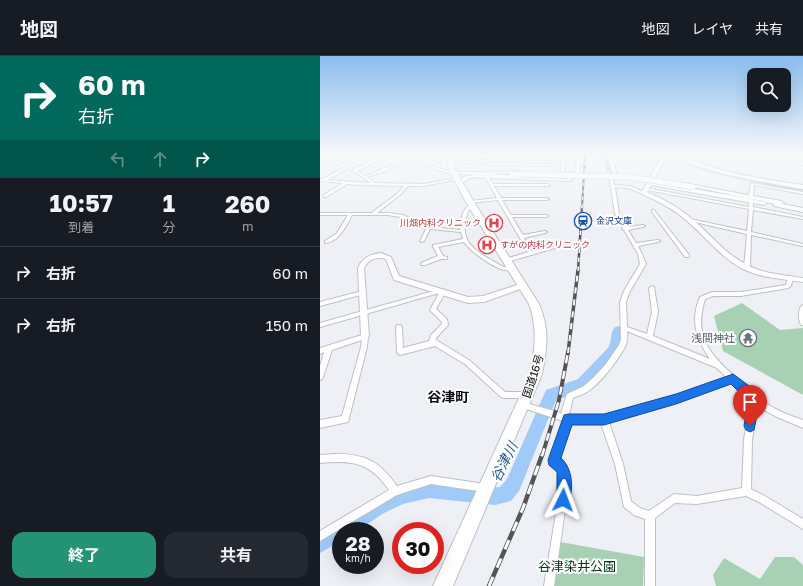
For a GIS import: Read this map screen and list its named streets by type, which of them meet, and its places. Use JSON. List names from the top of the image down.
{
  "streets": {
    "highway": ["国道16号"]
  },
  "districts": ["谷津町"],
  "water": ["谷津川"],
  "parks": ["谷津染井公園"],
  "places": {
    "station": ["金沢文庫"],
    "hospital": ["川畑内科クリニック", "すがの内科クリニック"],
    "temple": ["浅間神社"]
  },
  "page": {
    "header": "地図",
    "nav": ["地図", "レイヤ", "共有"],
    "turn": ["60 m", "右折"],
    "eta": [
      "10:57",
      "到着",
      "1",
      "分",
      "260",
      "m"
    ],
    "list": [
      {
        "name": "右折",
        "value": "60 m"
      },
      {
        "name": "右折",
        "value": "150 m"
      }
    ],
    "speed": "28 km/h",
    "limit": "30",
    "buttons": ["終了", "共有"]
  }
}
